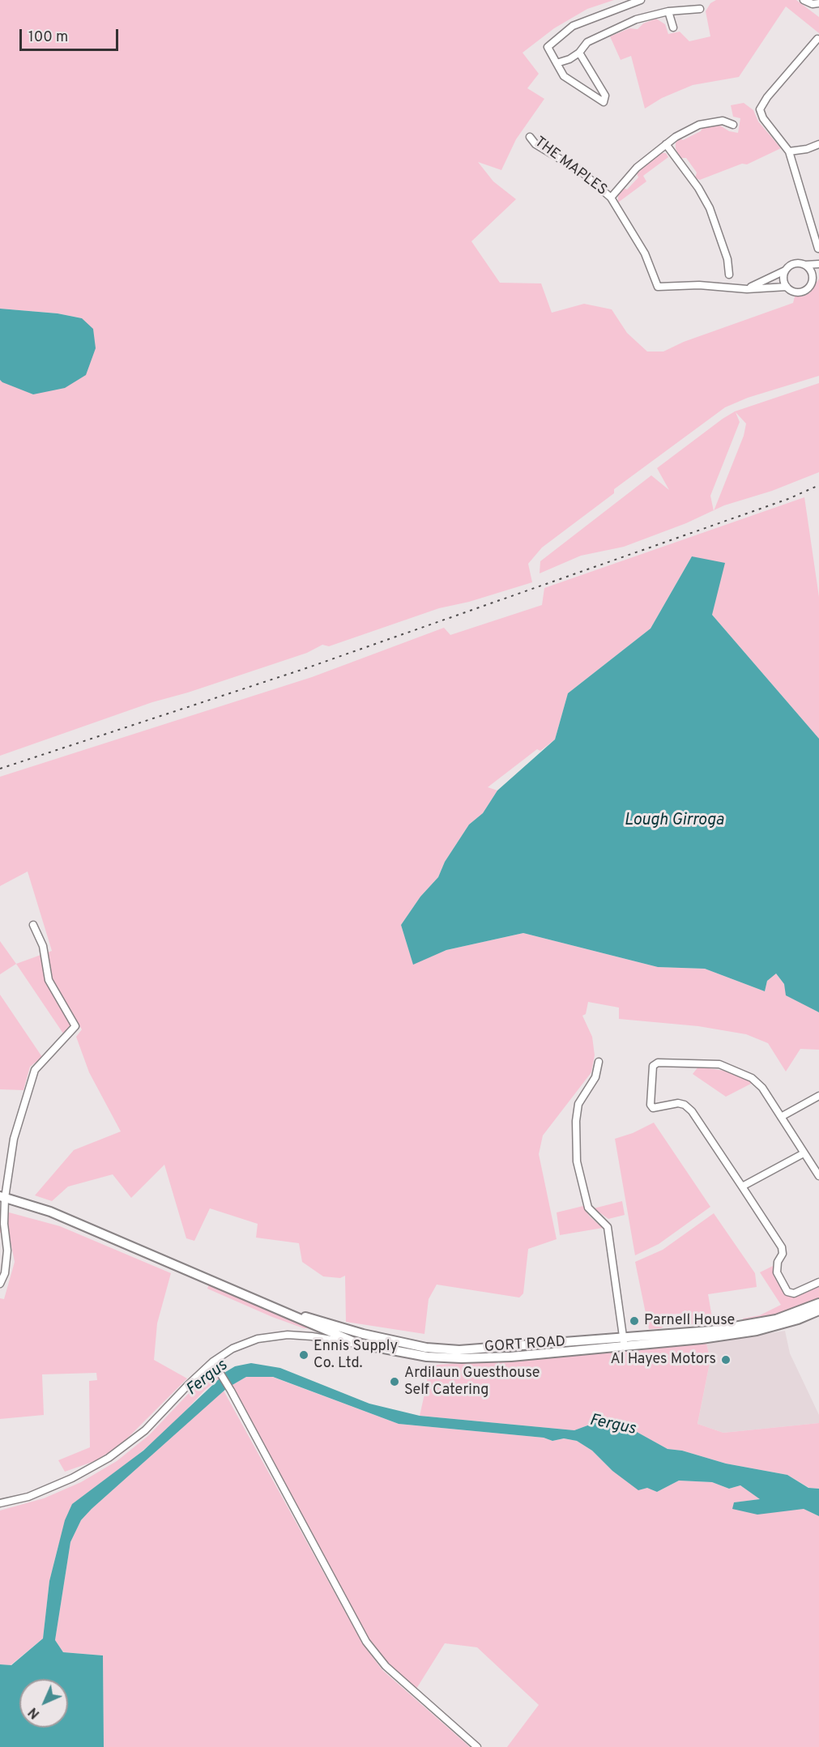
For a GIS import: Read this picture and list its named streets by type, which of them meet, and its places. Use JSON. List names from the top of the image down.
{
  "streets": {
    "main road": ["GORT ROAD"],
    "street": ["THE MAPLES"]
  },
  "water": ["Lough Girroga", "Fergus"],
  "places": [
    "Parnell House",
    "Ennis Supply Co. Ltd.",
    "Al Hayes Motors",
    "Ardilaun Guesthouse Self Catering"
  ],
  "scale_bar": "100 m",
  "north": "bottom left"
}
